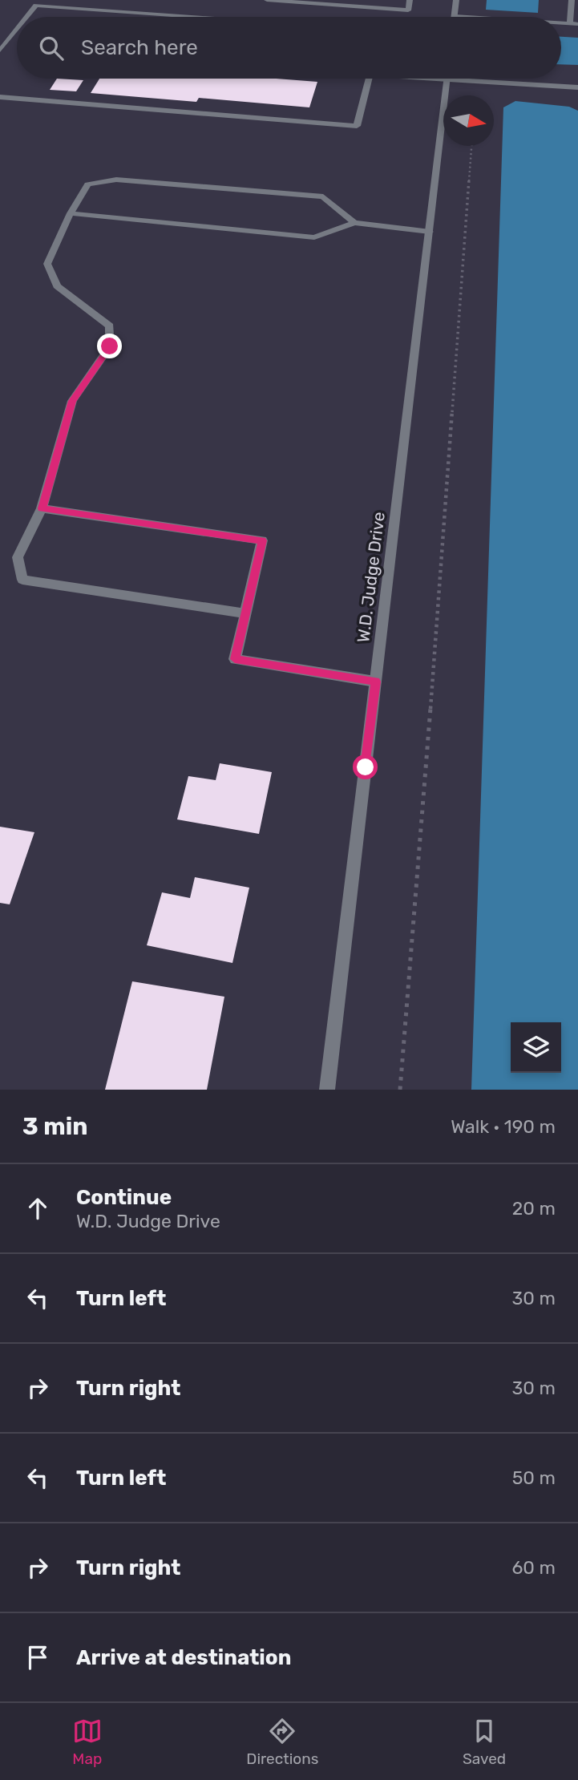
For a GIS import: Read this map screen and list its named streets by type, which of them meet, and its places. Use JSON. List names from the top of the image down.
{
  "streets": {
    "street": ["W.D. Judge Drive"]
  },
  "north": "right",
  "page": {
    "search": "Search here",
    "heading": ["3 min", "Walk · 190 m"],
    "list": [
      ["Continue", "W.D. Judge Drive", "20 m"],
      ["Turn left", "30 m"],
      ["Turn right", "30 m"],
      ["Turn left", "50 m"],
      ["Turn right", "60 m"],
      "Arrive at destination"
    ],
    "nav": ["Map", "Directions", "Saved"]
  }
}
